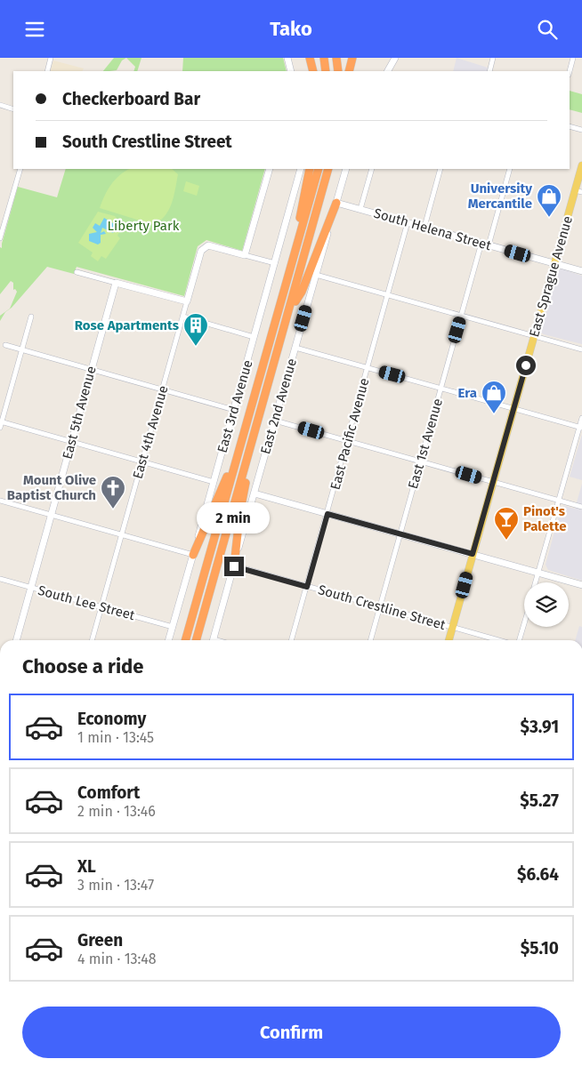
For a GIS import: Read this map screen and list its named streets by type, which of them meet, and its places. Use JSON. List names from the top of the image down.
{
  "streets": {
    "main road": ["East Sprague Avenue"],
    "street": [
      "South Helena Street",
      "East 3rd Avenue",
      "East 2nd Avenue",
      "East 5th Avenue",
      "East 4th Avenue",
      "East Pacific Avenue",
      "East 1st Avenue",
      "South Lee Street",
      "South Crestline Street"
    ]
  },
  "crossings": [
    ["South Helena Street", "East Sprague Avenue"],
    ["South Helena Street", "East 2nd Avenue"],
    ["South Helena Street", "East Pacific Avenue"],
    ["South Helena Street", "East 1st Avenue"],
    ["East Sprague Avenue", "South Crestline Street"],
    ["East 3rd Avenue", "South Lee Street"],
    ["East 2nd Avenue", "South Crestline Street"],
    ["East 5th Avenue", "South Lee Street"],
    ["East 4th Avenue", "South Lee Street"],
    ["East Pacific Avenue", "South Crestline Street"],
    ["East 1st Avenue", "South Crestline Street"]
  ],
  "parks": ["Liberty Park"],
  "places": {
    "shop": ["University Mercantile", "Era"],
    "building": ["Rose Apartments"],
    "church": ["Mount Olive Baptist Church"],
    "bar": ["Pinot's Palette"]
  },
  "page": {
    "header": "Tako",
    "banner": ["Checkerboard Bar", "South Crestline Street"],
    "bubble": "2 min",
    "heading": "Choose a ride",
    "list": [
      {
        "name": "Economy",
        "note": "1 min · 13:45",
        "value": "$3.91"
      },
      {
        "name": "Comfort",
        "note": "2 min · 13:46",
        "value": "$5.27"
      },
      {
        "name": "XL",
        "note": "3 min · 13:47",
        "value": "$6.64"
      },
      {
        "name": "Green",
        "note": "4 min · 13:48",
        "value": "$5.10"
      }
    ],
    "buttons": "Confirm"
  }
}
